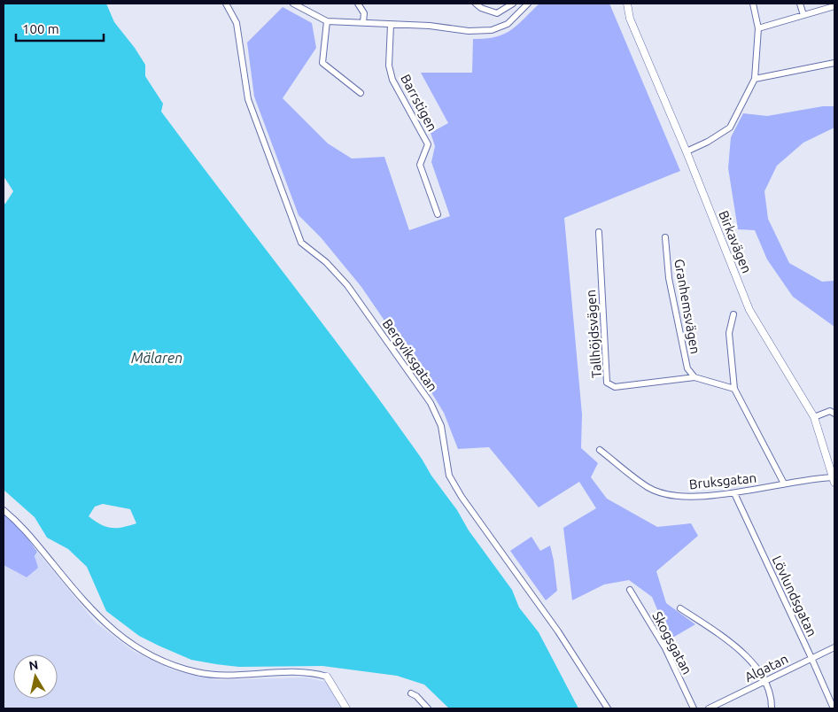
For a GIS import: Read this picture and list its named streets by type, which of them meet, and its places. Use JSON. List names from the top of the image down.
{
  "streets": {
    "street": [
      "Barrstigen",
      "Birkavägen",
      "Granhemsvägen",
      "Tallhöjdsvägen",
      "Bergviksgatan",
      "Bruksgatan",
      "Lövlundsgatan",
      "Skogsgatan",
      "Algatan"
    ]
  },
  "crossings": [
    ["Birkavägen", "Bruksgatan"],
    ["Granhemsvägen", "Tallhöjdsvägen"],
    ["Bruksgatan", "Lövlundsgatan"],
    ["Lövlundsgatan", "Algatan"]
  ],
  "water": ["Mälaren"],
  "scale_bar": "100 m",
  "north": "top"
}
